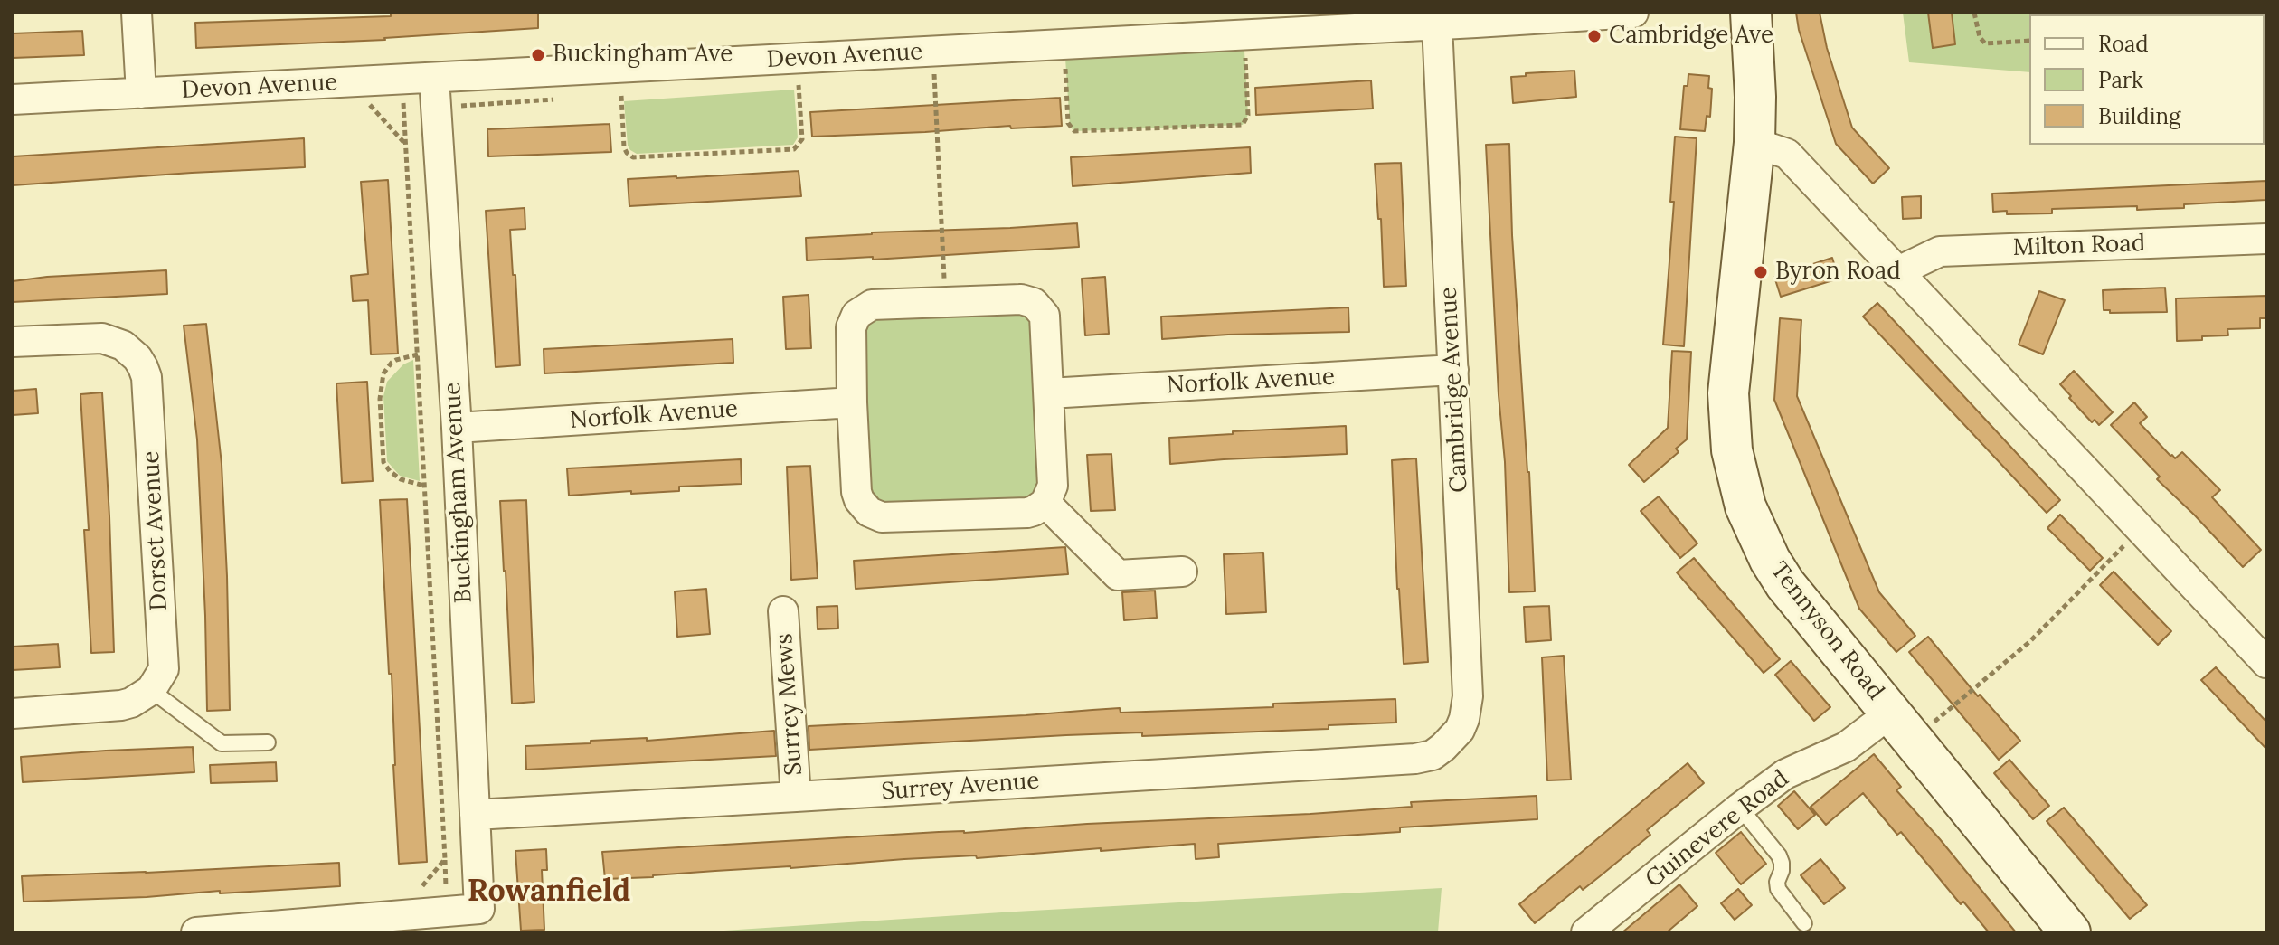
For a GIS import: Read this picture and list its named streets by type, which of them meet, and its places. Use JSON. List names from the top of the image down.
{
  "streets": {
    "street": [
      "Devon Avenue",
      "Milton Road",
      "Norfolk Avenue",
      "Cambridge Avenue",
      "Buckingham Avenue",
      "Dorset Avenue",
      "Tennyson Road",
      "Surrey Mews",
      "Surrey Avenue",
      "Guinevere Road"
    ]
  },
  "crossings": [
    ["Devon Avenue", "Cambridge Avenue"],
    ["Devon Avenue", "Buckingham Avenue"],
    ["Norfolk Avenue", "Cambridge Avenue"],
    ["Norfolk Avenue", "Buckingham Avenue"],
    ["Cambridge Avenue", "Surrey Avenue"],
    ["Buckingham Avenue", "Surrey Avenue"],
    ["Tennyson Road", "Guinevere Road"],
    ["Surrey Mews", "Surrey Avenue"]
  ],
  "districts": ["Rowanfield"],
  "places": ["Cambridge Ave", "Buckingham Ave", "Byron Road"],
  "legend": ["Road", "Park", "Building"]
}
